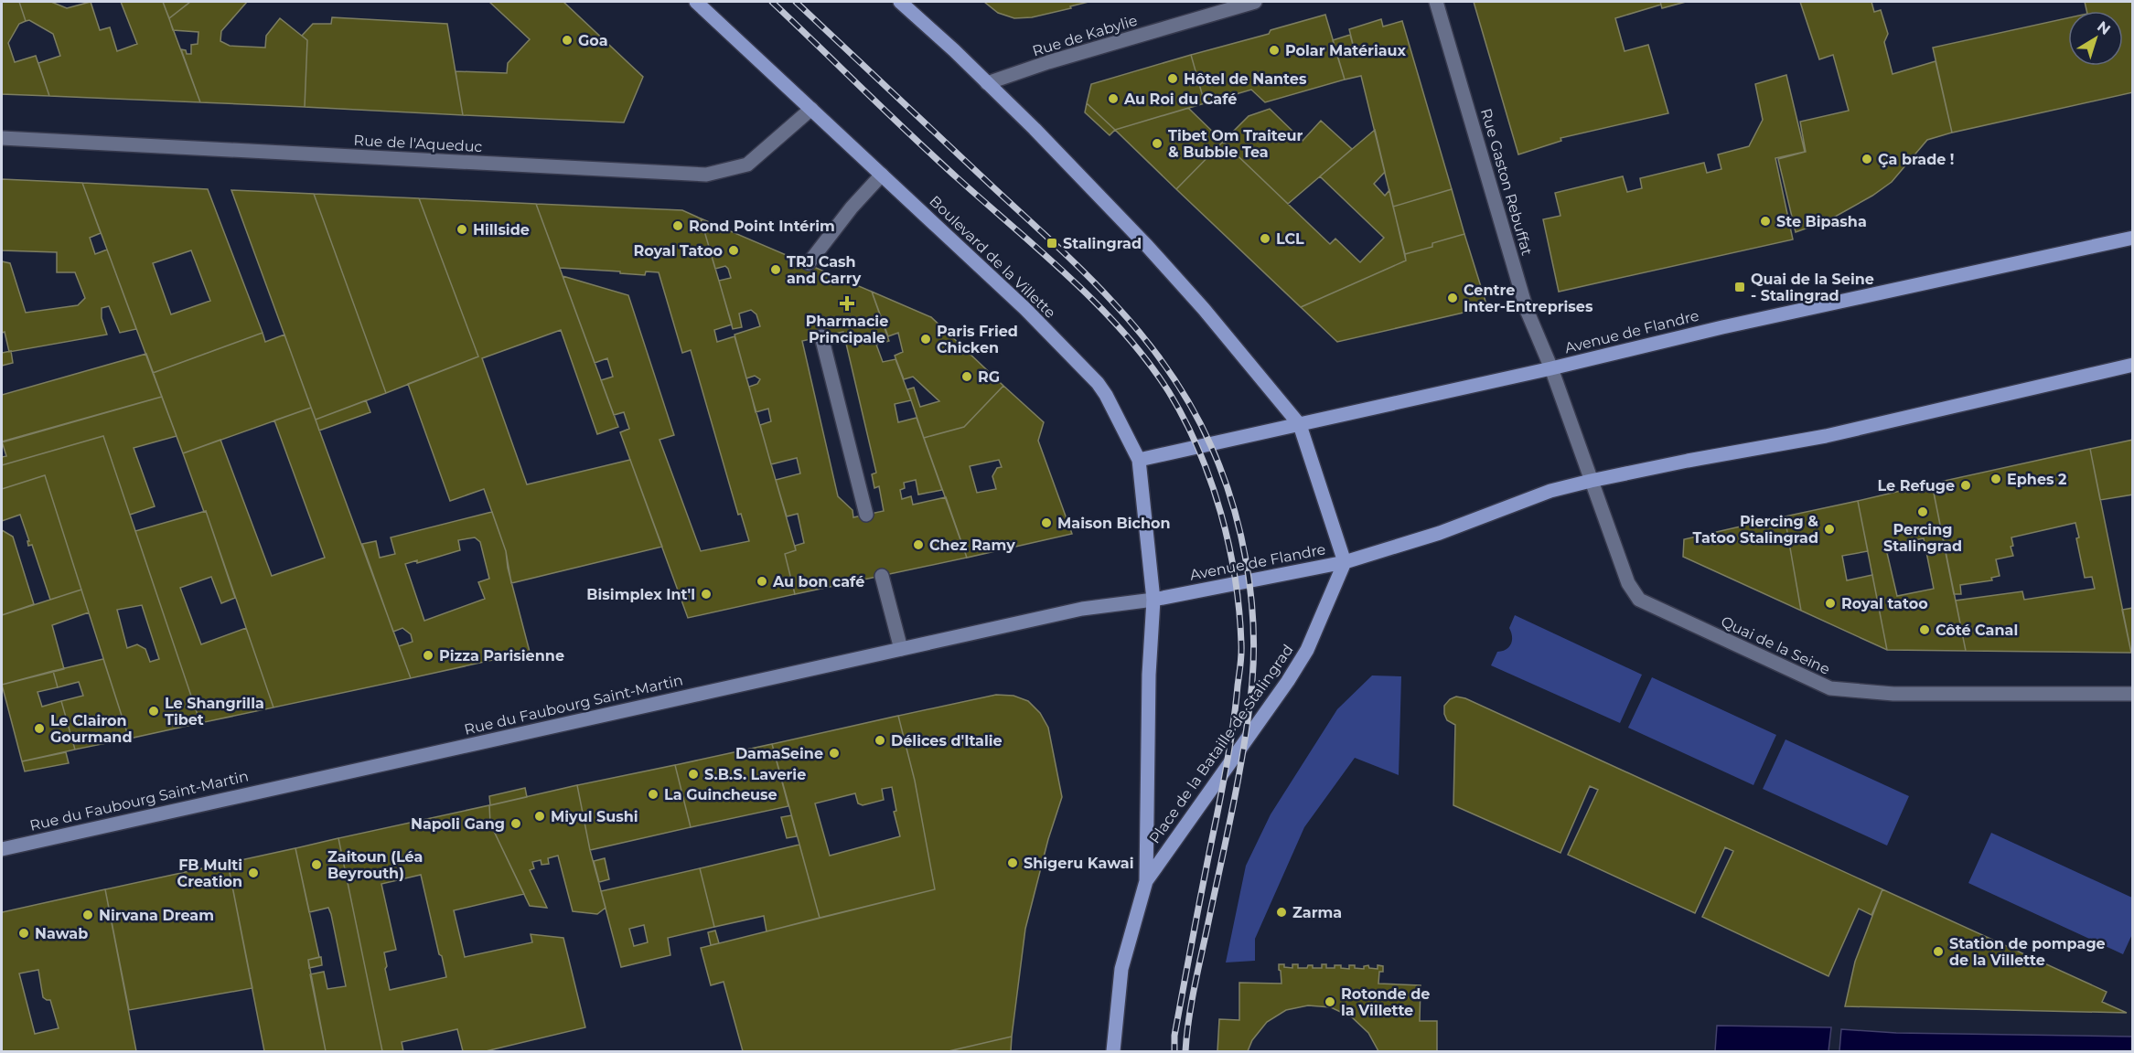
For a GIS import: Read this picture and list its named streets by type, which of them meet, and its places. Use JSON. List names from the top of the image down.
{
  "streets": {
    "main road": [
      "Boulevard de la Villette",
      "Avenue de Flandre",
      "Rue du Faubourg Saint-Martin",
      "Place de la Bataille de Stalingrad"
    ],
    "street": [
      "Rue de Kabylie",
      "Rue de l'Aqueduc",
      "Rue Gaston Rebuffat",
      "Quai de la Seine"
    ]
  },
  "crossings": [
    ["Rue de l'Aqueduc", "Boulevard de la Villette"],
    ["Rue Gaston Rebuffat", "Avenue de Flandre"],
    ["Rue Gaston Rebuffat", "Quai de la Seine"],
    ["Boulevard de la Villette", "Avenue de Flandre"],
    ["Boulevard de la Villette", "Rue du Faubourg Saint-Martin"],
    ["Boulevard de la Villette", "Place de la Bataille de Stalingrad"],
    ["Avenue de Flandre", "Quai de la Seine"],
    ["Avenue de Flandre", "Rue du Faubourg Saint-Martin"],
    ["Avenue de Flandre", "Place de la Bataille de Stalingrad"],
    ["Rue du Faubourg Saint-Martin", "Place de la Bataille de Stalingrad"]
  ],
  "places": {
    "other": [
      "Goa",
      "Polar Matériaux",
      "Hôtel de Nantes",
      "Au Roi du Café",
      "Tibet Om Traiteur & Bubble Tea",
      "Ça brade !",
      "Ste Bipasha",
      "Rond Point Intérim",
      "Hillside",
      "LCL",
      "Royal Tatoo",
      "TRJ Cash and Carry",
      "Centre Inter-Entreprises",
      "Paris Fried Chicken",
      "RG",
      "Ephes 2",
      "Le Refuge",
      "Percing Stalingrad",
      "Maison Bichon",
      "Piercing & Tatoo Stalingrad",
      "Chez Ramy",
      "Au bon café",
      "Bisimplex Int'l",
      "Royal tatoo",
      "Côté Canal",
      "Pizza Parisienne",
      "Le Shangrilla Tibet",
      "Le Clairon Gourmand",
      "Délices d'Italie",
      "DamaSeine",
      "S.B.S. Laverie",
      "La Guincheuse",
      "Miyul Sushi",
      "Napoli Gang",
      "Shigeru Kawai",
      "Zaitoun (Léa Beyrouth)",
      "FB Multi Creation",
      "Zarma",
      "Nirvana Dream",
      "Nawab",
      "Station de pompage de la Villette",
      "Rotonde de la Villette"
    ],
    "transit": ["Stalingrad", "Quai de la Seine - Stalingrad"],
    "health": ["Pharmacie Principale"]
  },
  "north": "top right"
}
